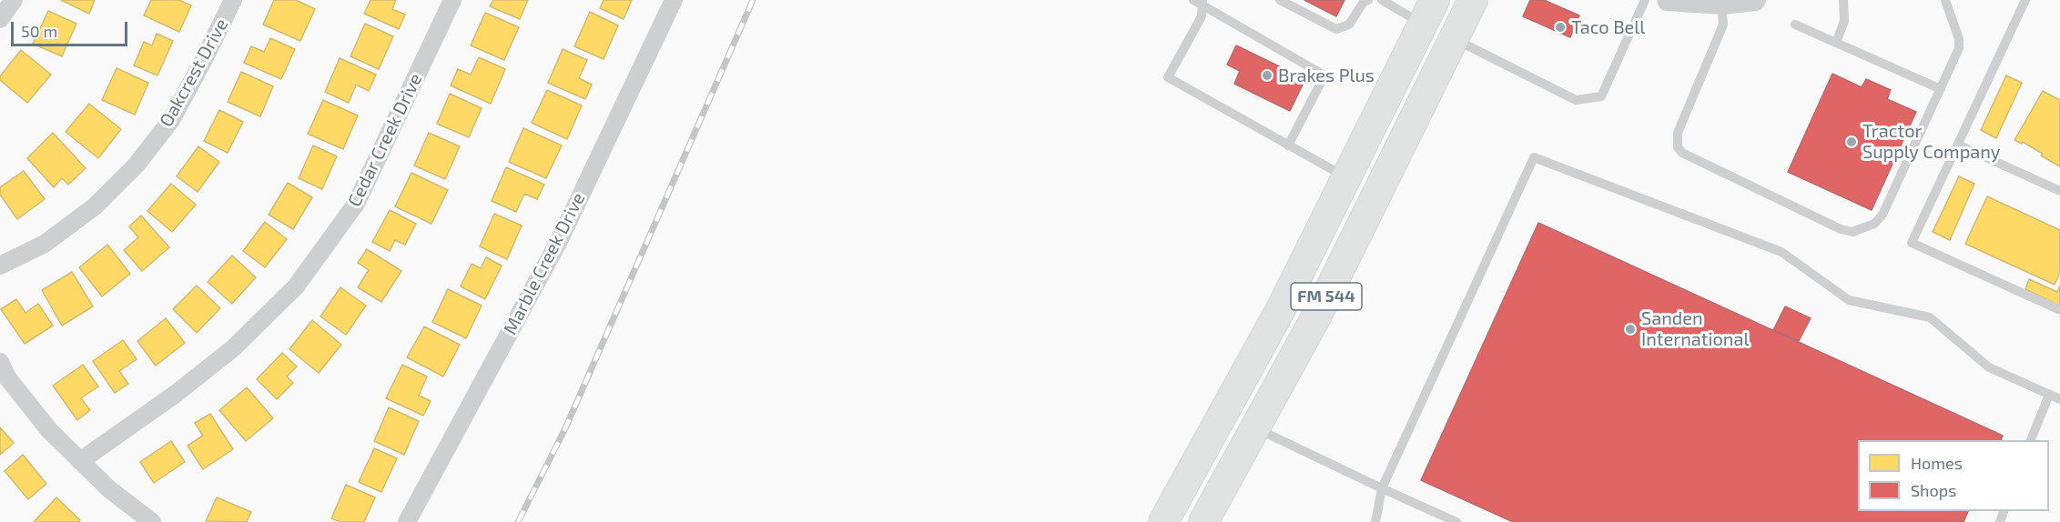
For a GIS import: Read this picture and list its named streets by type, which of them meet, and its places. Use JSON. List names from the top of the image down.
{
  "streets": {
    "main road": ["FM 544"],
    "street": ["Oakcrest Drive", "Cedar Creek Drive", "Marble Creek Drive"]
  },
  "places": [
    "Taco Bell",
    "Brakes Plus",
    "Tractor Supply Company",
    "Sanden International"
  ],
  "legend": ["Homes", "Shops"],
  "scale_bar": "50 m"
}
